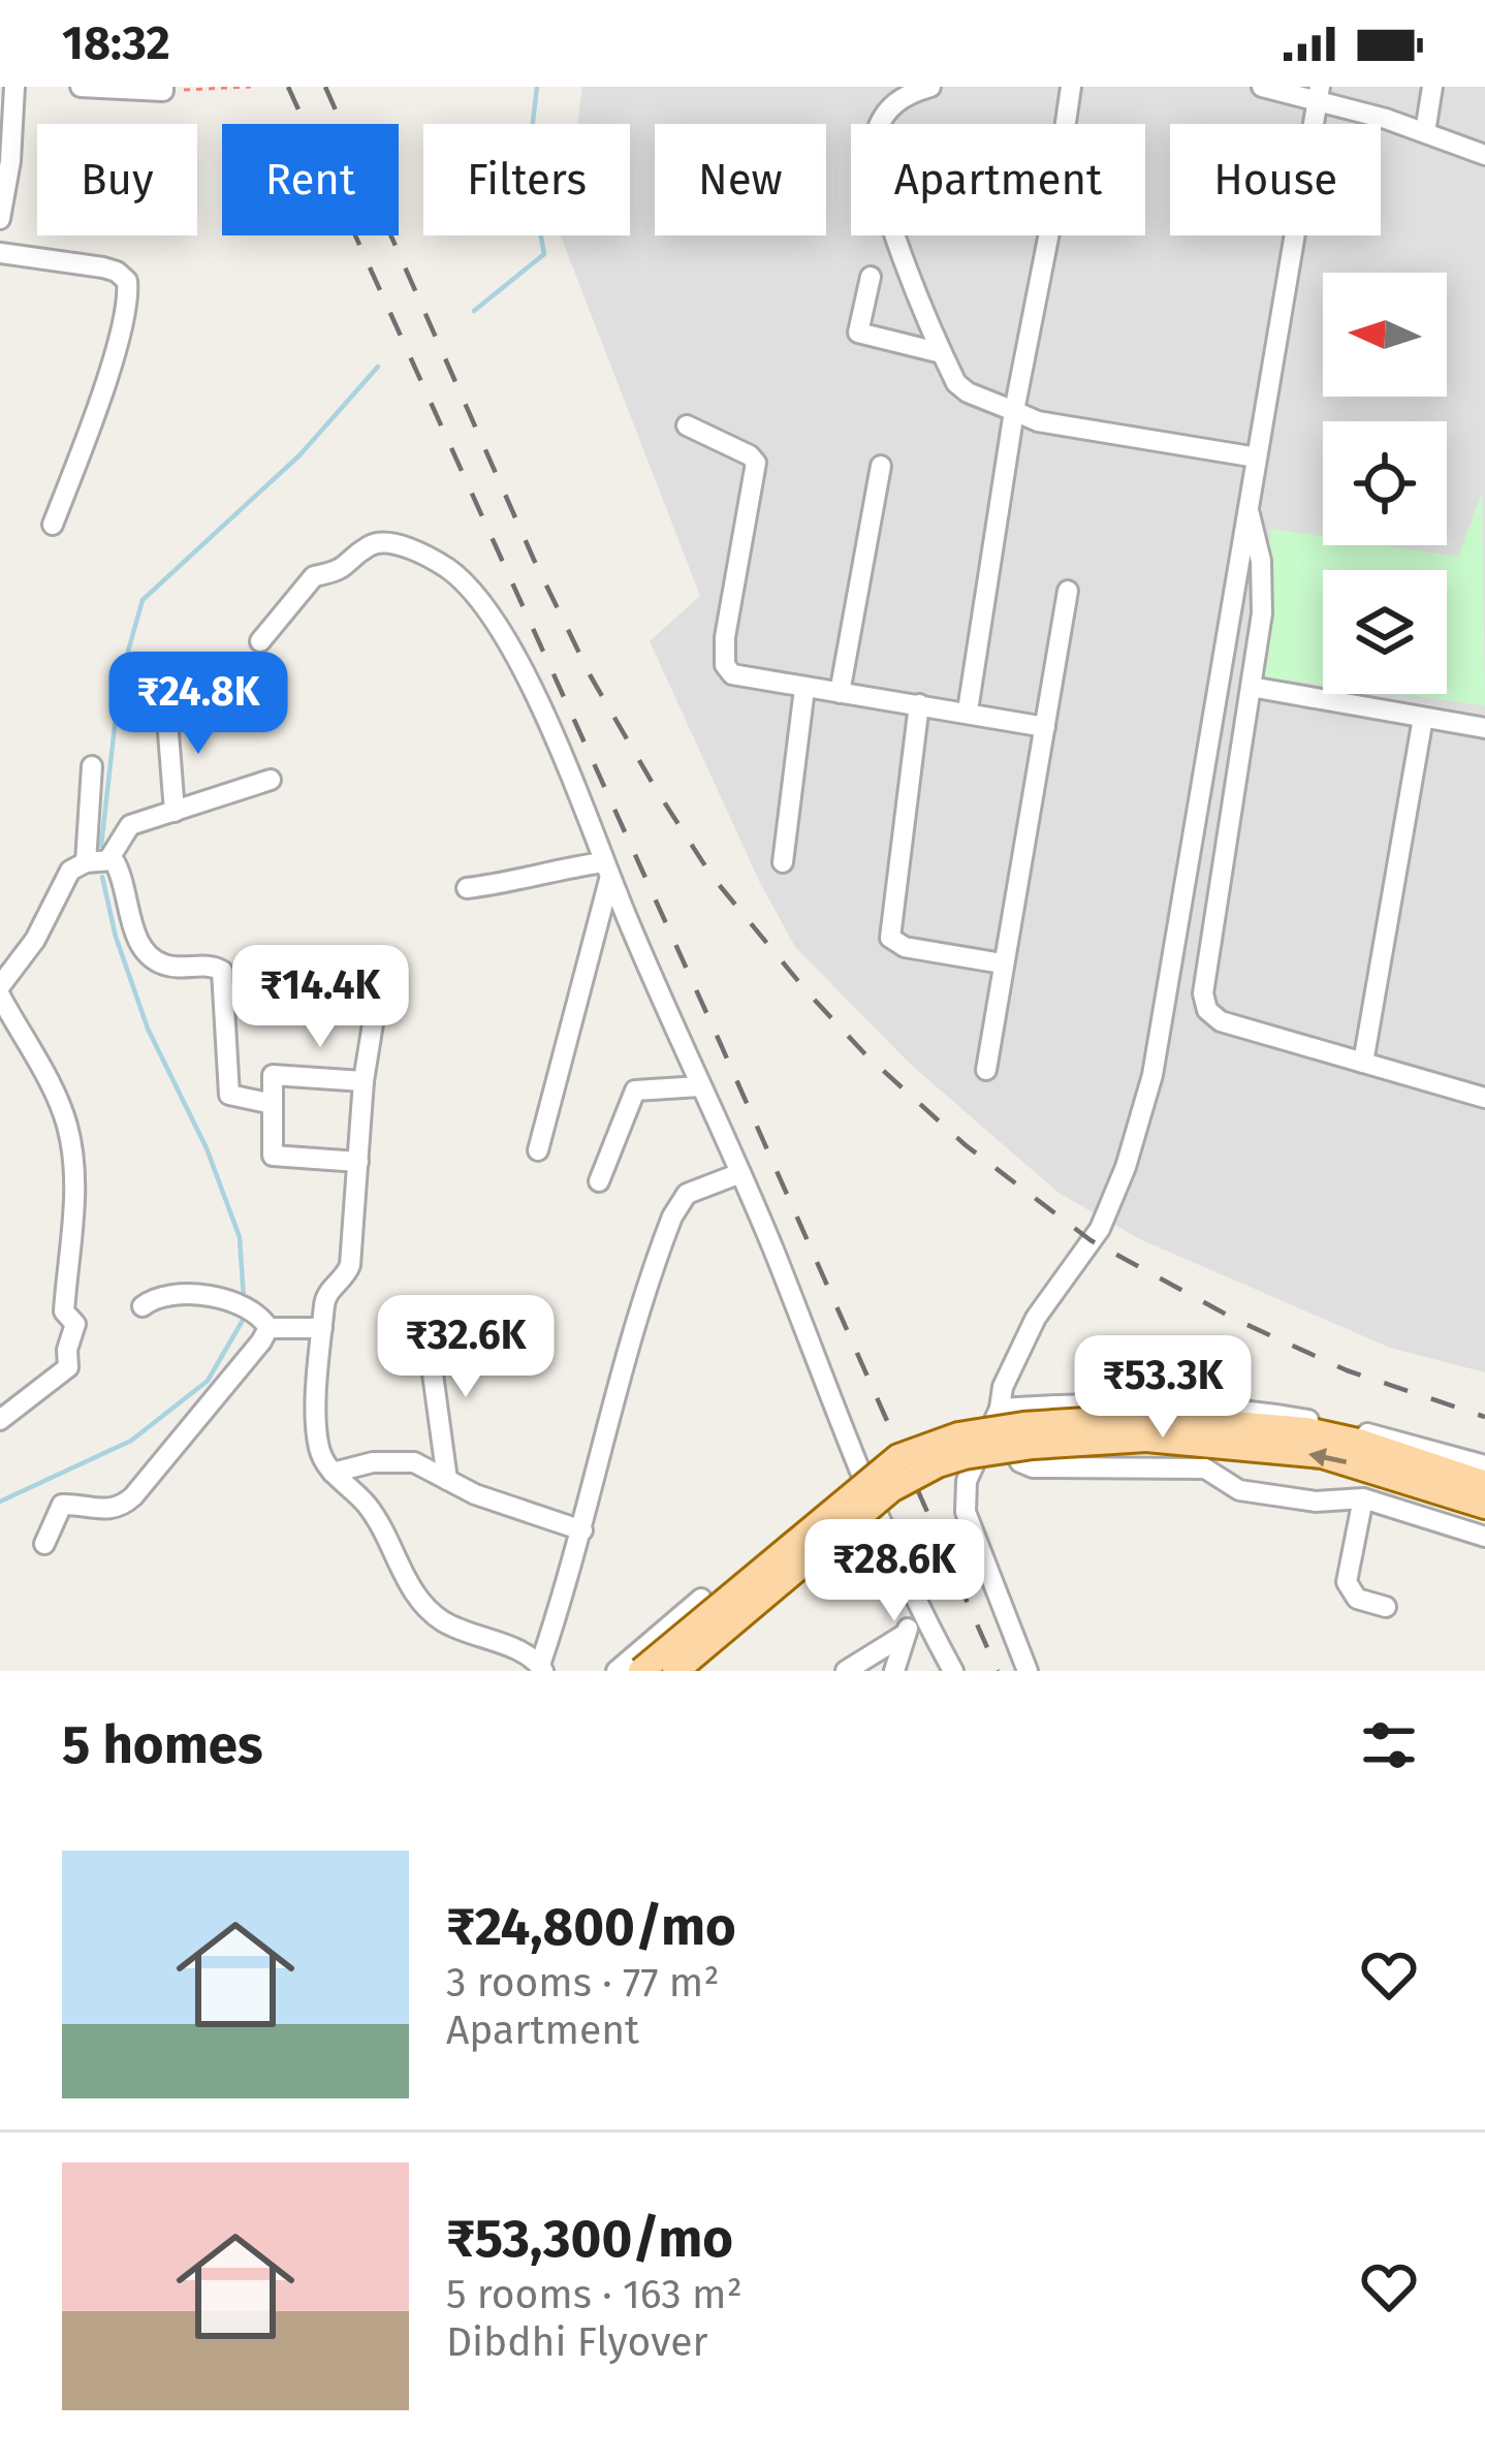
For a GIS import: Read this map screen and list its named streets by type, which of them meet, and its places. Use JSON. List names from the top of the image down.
{
  "north": "left",
  "page": {
    "status": "18:32",
    "chip": [
      "Buy",
      "Rent",
      "Filters",
      "New",
      "Apartment",
      "House"
    ],
    "price": [
      "₹24.8K",
      "₹14.4K",
      "₹32.6K",
      "₹53.3K",
      "₹28.6K"
    ],
    "heading": "5 homes",
    "list": [
      {
        "name": "₹24,800/mo",
        "note": "3 rooms · 77 m² · Apartment"
      },
      {
        "name": "₹53,300/mo",
        "note": "5 rooms · 163 m² · Dibdhi Flyover"
      }
    ]
  }
}
